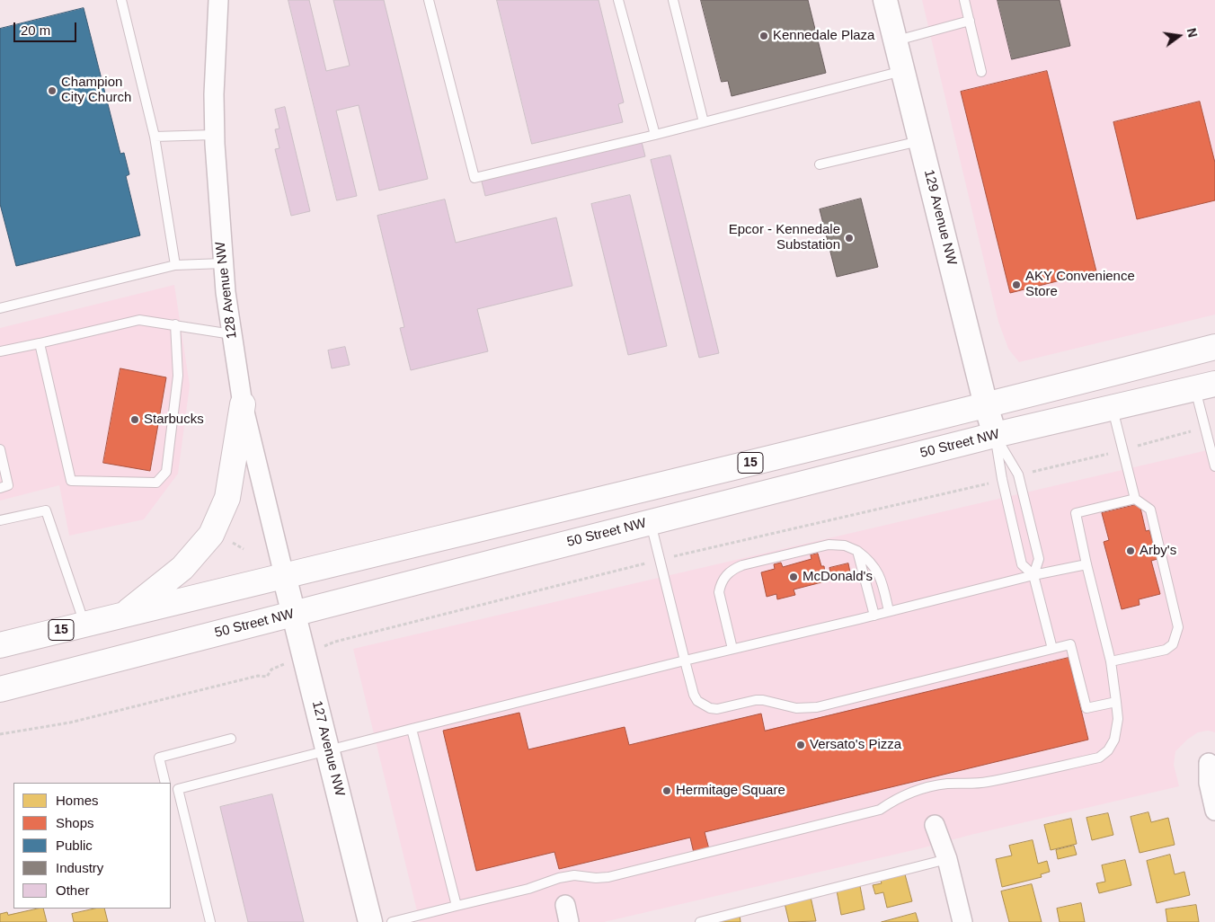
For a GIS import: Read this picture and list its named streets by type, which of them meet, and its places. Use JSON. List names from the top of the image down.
{
  "streets": {
    "main road": ["50 Street NW", "15"],
    "street": ["129 Avenue NW", "128 Avenue NW", "127 Avenue NW"]
  },
  "crossings": [
    ["129 Avenue NW", "50 Street NW"],
    ["129 Avenue NW", "15"],
    ["128 Avenue NW", "15"],
    ["128 Avenue NW", "127 Avenue NW"],
    ["50 Street NW", "127 Avenue NW"],
    ["15", "127 Avenue NW"]
  ],
  "places": [
    "Kennedale Plaza",
    "Champion City Church",
    "Epcor - Kennedale Substation",
    "AKY Convenience Store",
    "Starbucks",
    "Arby's",
    "McDonald's",
    "Versato's Pizza",
    "Hermitage Square"
  ],
  "legend": [
    "Homes",
    "Shops",
    "Public",
    "Industry",
    "Other"
  ],
  "scale_bar": "20 m",
  "north": "right"
}
